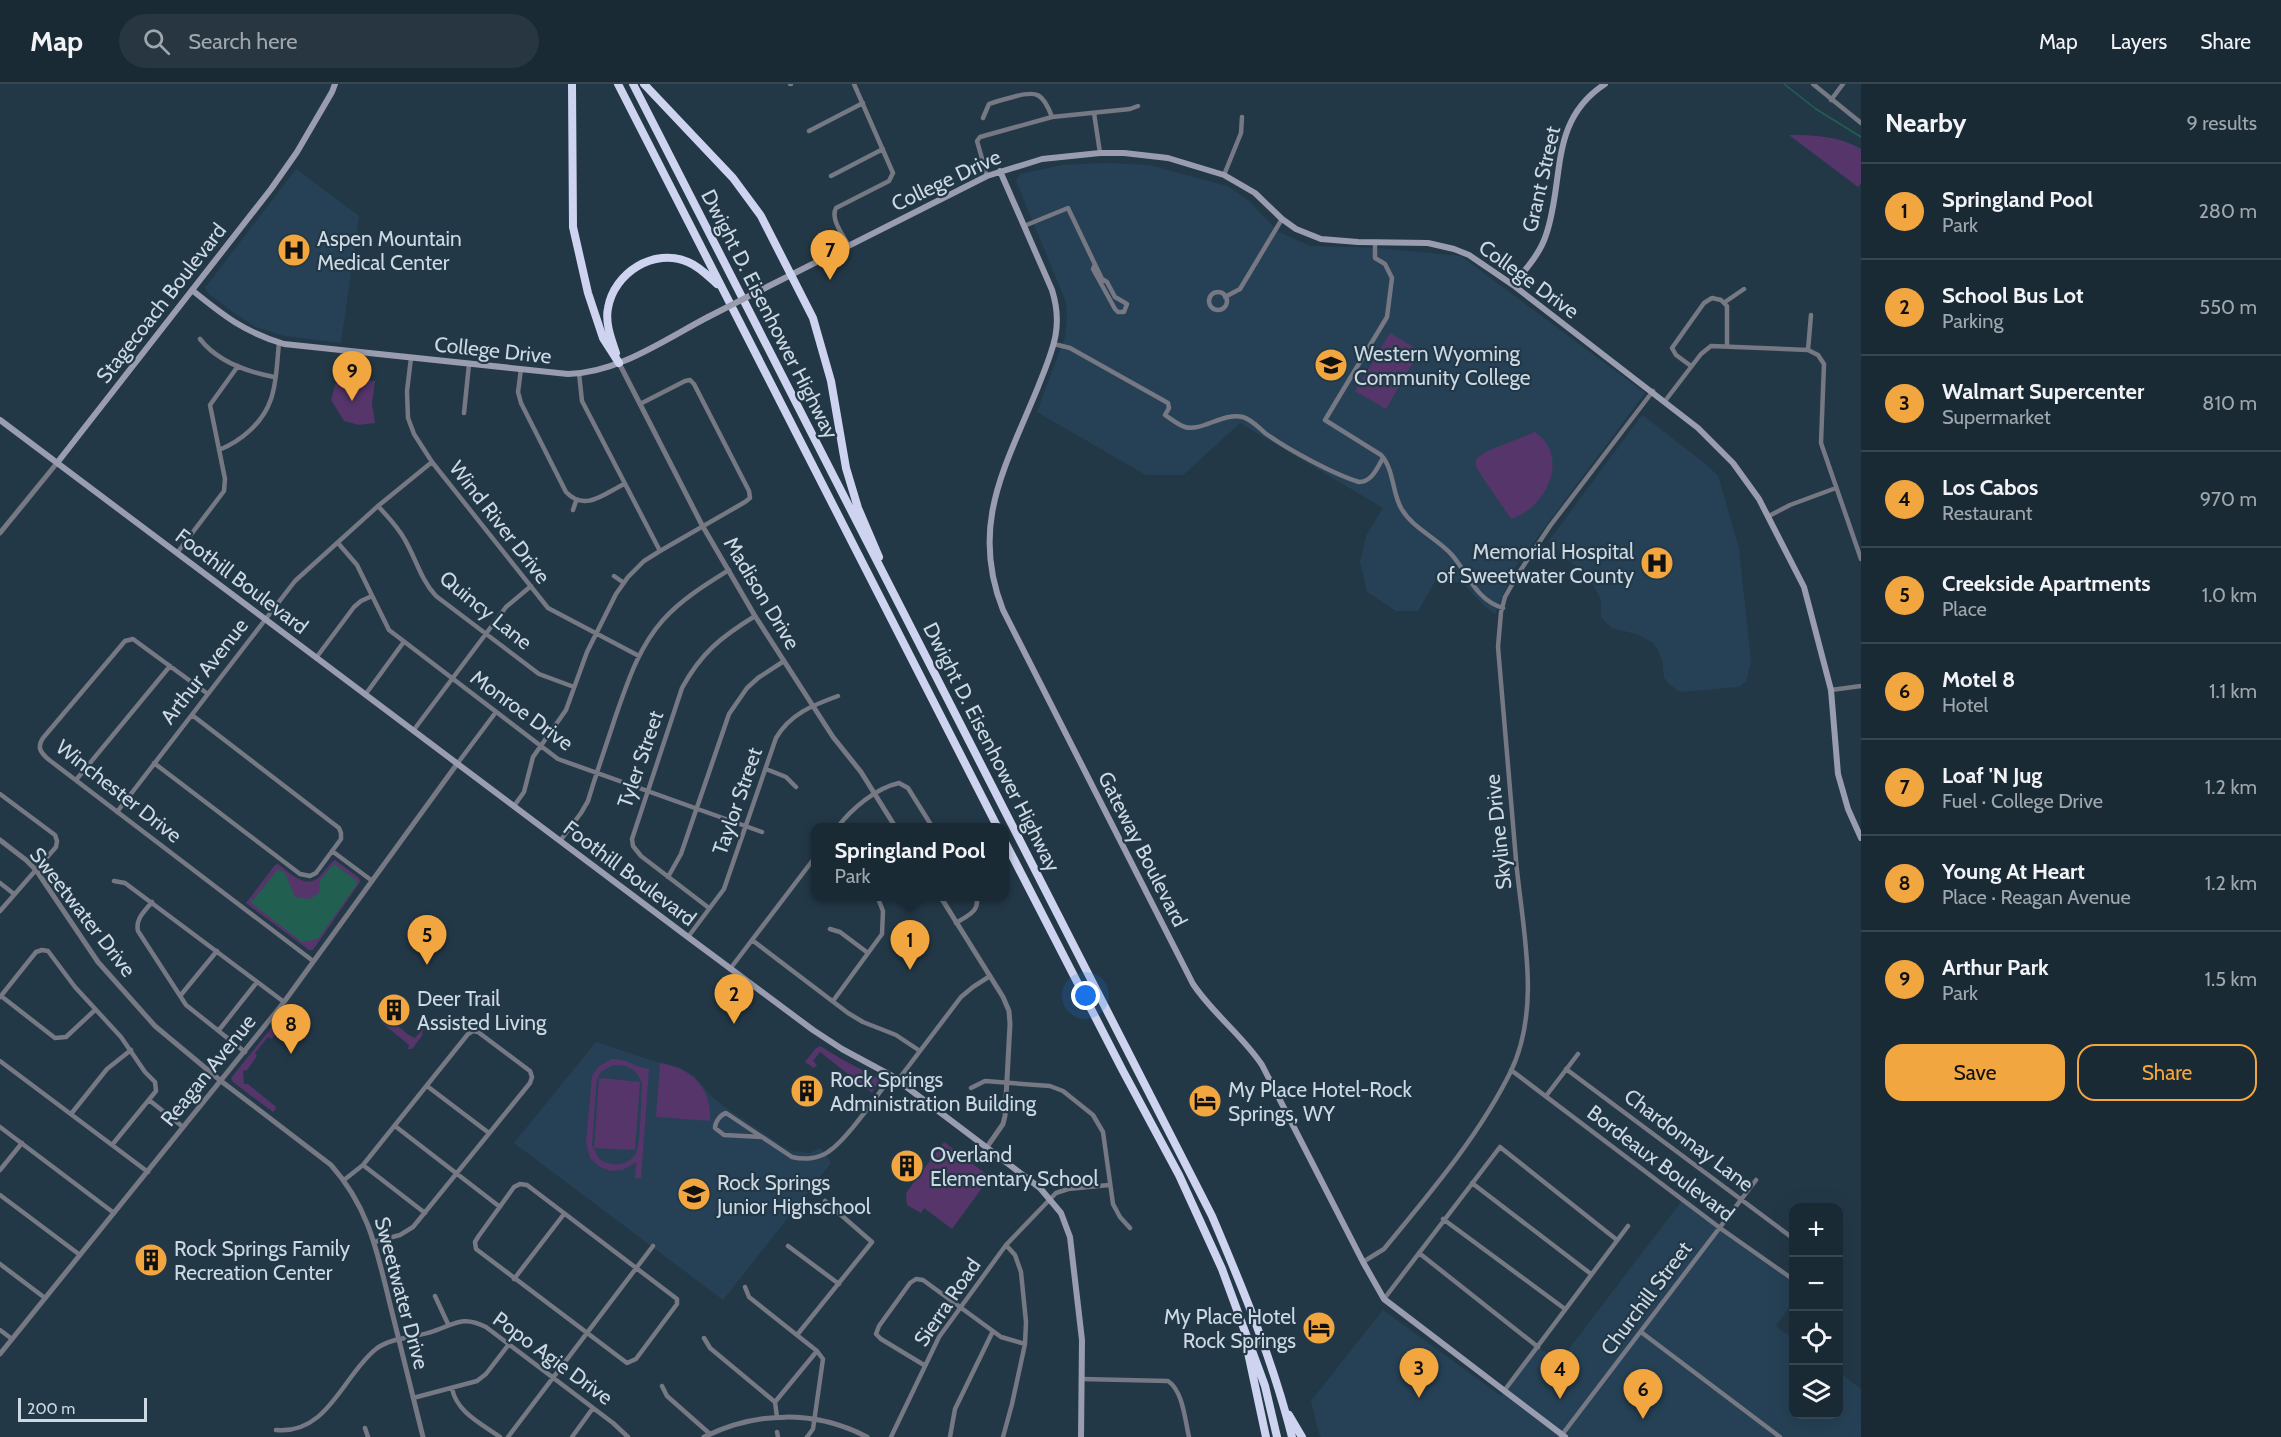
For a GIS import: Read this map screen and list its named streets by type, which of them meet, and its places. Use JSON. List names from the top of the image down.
{
  "streets": {
    "highway": ["Dwight D. Eisenhower Highway"],
    "main road": [
      "Grant Street",
      "College Drive",
      "Stagecoach Boulevard",
      "Foothill Boulevard",
      "Gateway Boulevard"
    ],
    "street": [
      "Wind River Drive",
      "Madison Drive",
      "Quincy Lane",
      "Arthur Avenue",
      "Monroe Drive",
      "Tyler Street",
      "Winchester Drive",
      "Taylor Street",
      "Skyline Drive",
      "Sweetwater Drive",
      "Reagan Avenue",
      "Chardonnay Lane",
      "Bordeaux Boulevard",
      "Churchill Street",
      "Sierra Road",
      "Popo Agie Drive"
    ]
  },
  "crossings": [
    ["Grant Street", "College Drive"],
    ["College Drive", "Stagecoach Boulevard"],
    ["College Drive", "Wind River Drive"],
    ["College Drive", "Madison Drive"],
    ["College Drive", "Skyline Drive"],
    ["College Drive", "Gateway Boulevard"],
    ["Stagecoach Boulevard", "Foothill Boulevard"],
    ["Wind River Drive", "Arthur Avenue"],
    ["Foothill Boulevard", "Arthur Avenue"],
    ["Foothill Boulevard", "Taylor Street"],
    ["Foothill Boulevard", "Reagan Avenue"],
    ["Foothill Boulevard", "Sierra Road"],
    ["Madison Drive", "Tyler Street"],
    ["Madison Drive", "Taylor Street"],
    ["Quincy Lane", "Arthur Avenue"],
    ["Arthur Avenue", "Monroe Drive"],
    ["Arthur Avenue", "Winchester Drive"],
    ["Monroe Drive", "Tyler Street"],
    ["Monroe Drive", "Taylor Street"],
    ["Monroe Drive", "Reagan Avenue"],
    ["Tyler Street", "Taylor Street"],
    ["Winchester Drive", "Reagan Avenue"],
    ["Skyline Drive", "Gateway Boulevard"],
    ["Skyline Drive", "Bordeaux Boulevard"],
    ["Gateway Boulevard", "Churchill Street"],
    ["Sweetwater Drive", "Reagan Avenue"],
    ["Sweetwater Drive", "Popo Agie Drive"],
    ["Chardonnay Lane", "Churchill Street"],
    ["Bordeaux Boulevard", "Churchill Street"]
  ],
  "places": {
    "hospital": ["Aspen Mountain Medical Center", "Memorial Hospital of Sweetwater County"],
    "school or university": ["Western Wyoming Community College", "Rock Springs Junior Highschool"],
    "building": [
      "Deer Trail Assisted Living",
      "Rock Springs Administration Building",
      "Overland Elementary School",
      "Rock Springs Family Recreation Center"
    ],
    "hotel": ["My Place Hotel-Rock Springs, WY", "My Place Hotel Rock Springs"]
  },
  "scale_bar": "200 m",
  "page": {
    "header": "Map",
    "search": "Search here",
    "nav": ["Map", "Layers", "Share"],
    "heading": ["Nearby", "9 results"],
    "list": [
      {
        "mark": "1",
        "name": "Springland Pool",
        "note": "Park",
        "value": "280 m"
      },
      {
        "mark": "2",
        "name": "School Bus Lot",
        "note": "Parking",
        "value": "550 m"
      },
      {
        "mark": "3",
        "name": "Walmart Supercenter",
        "note": "Supermarket",
        "value": "810 m"
      },
      {
        "mark": "4",
        "name": "Los Cabos",
        "note": "Restaurant",
        "value": "970 m"
      },
      {
        "mark": "5",
        "name": "Creekside Apartments",
        "note": "Place",
        "value": "1.0 km"
      },
      {
        "mark": "6",
        "name": "Motel 8",
        "note": "Hotel",
        "value": "1.1 km"
      },
      {
        "mark": "7",
        "name": "Loaf 'N Jug",
        "note": "Fuel · College Drive",
        "value": "1.2 km"
      },
      {
        "mark": "8",
        "name": "Young At Heart",
        "note": "Place · Reagan Avenue",
        "value": "1.2 km"
      },
      {
        "mark": "9",
        "name": "Arthur Park",
        "note": "Park",
        "value": "1.5 km"
      }
    ],
    "pins": [
      "7",
      "9",
      "5",
      "1",
      "2",
      "8",
      "3",
      "4",
      "6"
    ],
    "popup": ["Springland Pool", "Park"],
    "buttons": ["Save", "Share"],
    "map_buttons": ["+", "−"],
    "scale": "200 m"
  }
}
